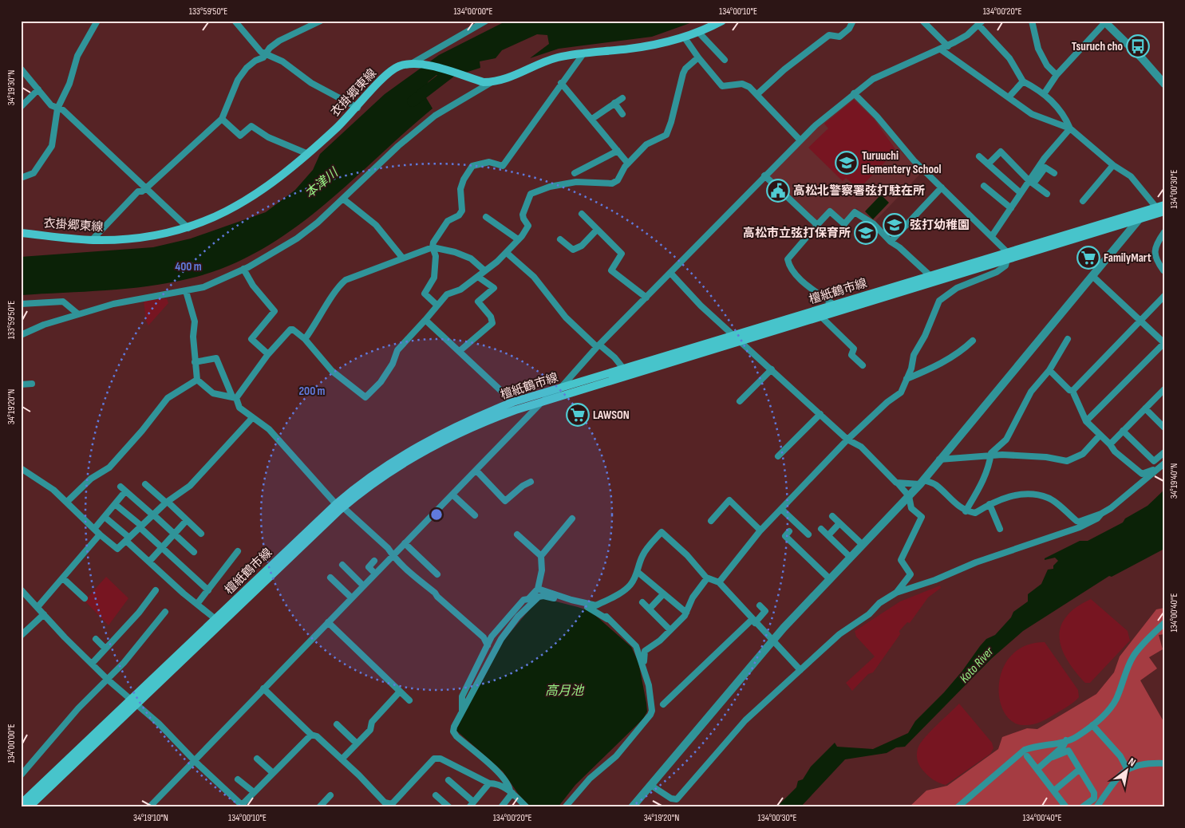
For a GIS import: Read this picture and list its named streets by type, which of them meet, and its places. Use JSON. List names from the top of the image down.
{
  "streets": {
    "main road": ["衣掛郷東線", "檀紙鶴市線"]
  },
  "water": ["本津川", "Koto River", "高月池"],
  "places": {
    "bus stop": ["Tsuruch cho"],
    "school or university": ["Turuuchi Elementery School", "弦打幼稚園", "高松市立弦打保育所"],
    "public building": ["高松北警察署弦打駐在所"],
    "supermarket": ["FamilyMart", "LAWSON"]
  },
  "north": "top right",
  "coordinates": [
    "133°59'50\"E",
    "134°00'00\"E",
    "134°00'10\"E",
    "134°00'20\"E",
    "34°19'30\"N",
    "134°00'30\"E",
    "34°19'20\"N",
    "34°19'40\"N",
    "134°00'40\"E",
    "34°19'10\"N"
  ],
  "rings": ["400 m", "200 m"]
}
